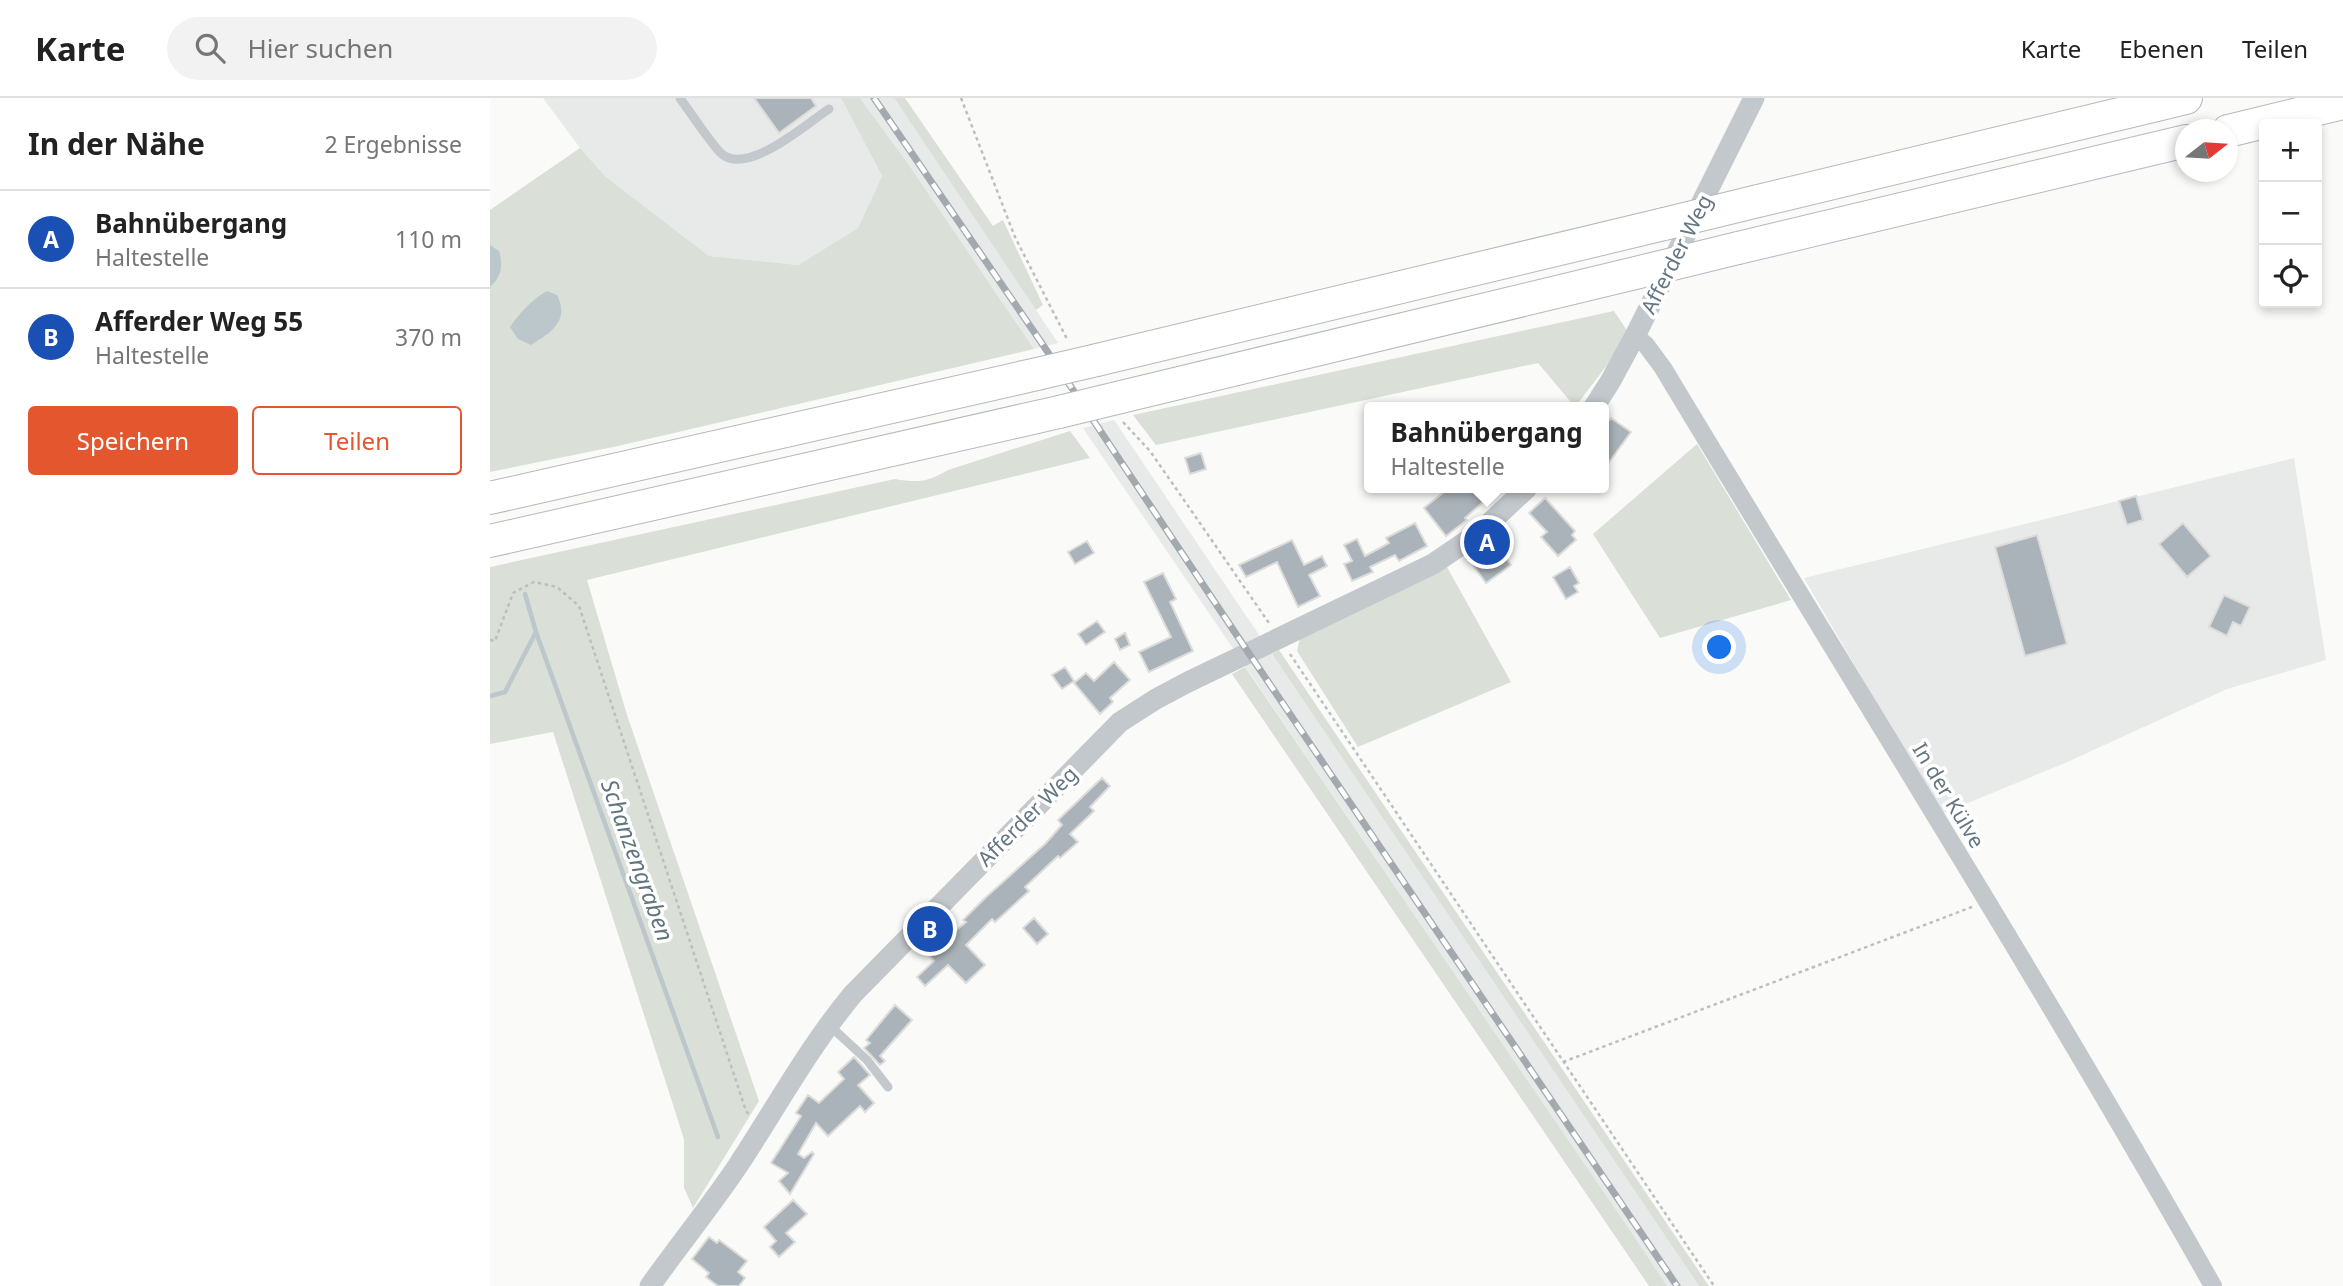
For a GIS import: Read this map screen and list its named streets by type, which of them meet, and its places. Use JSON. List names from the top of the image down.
{
  "streets": {
    "street": ["Afferder Weg", "In der Külve"]
  },
  "crossings": [
    ["Afferder Weg", "In der Külve"]
  ],
  "water": ["Schanzengraben"],
  "north": "right",
  "page": {
    "header": "Karte",
    "search": "Hier suchen",
    "nav": ["Karte", "Ebenen", "Teilen"],
    "heading": ["In der Nähe", "2 Ergebnisse"],
    "map_buttons": ["+", "−"],
    "list": [
      {
        "mark": "A",
        "name": "Bahnübergang",
        "note": "Haltestelle",
        "value": "110 m"
      },
      {
        "mark": "B",
        "name": "Afferder Weg 55",
        "note": "Haltestelle",
        "value": "370 m"
      }
    ],
    "buttons": ["Speichern", "Teilen"],
    "popup": ["Bahnübergang", "Haltestelle"],
    "pins": ["A", "B"]
  }
}
